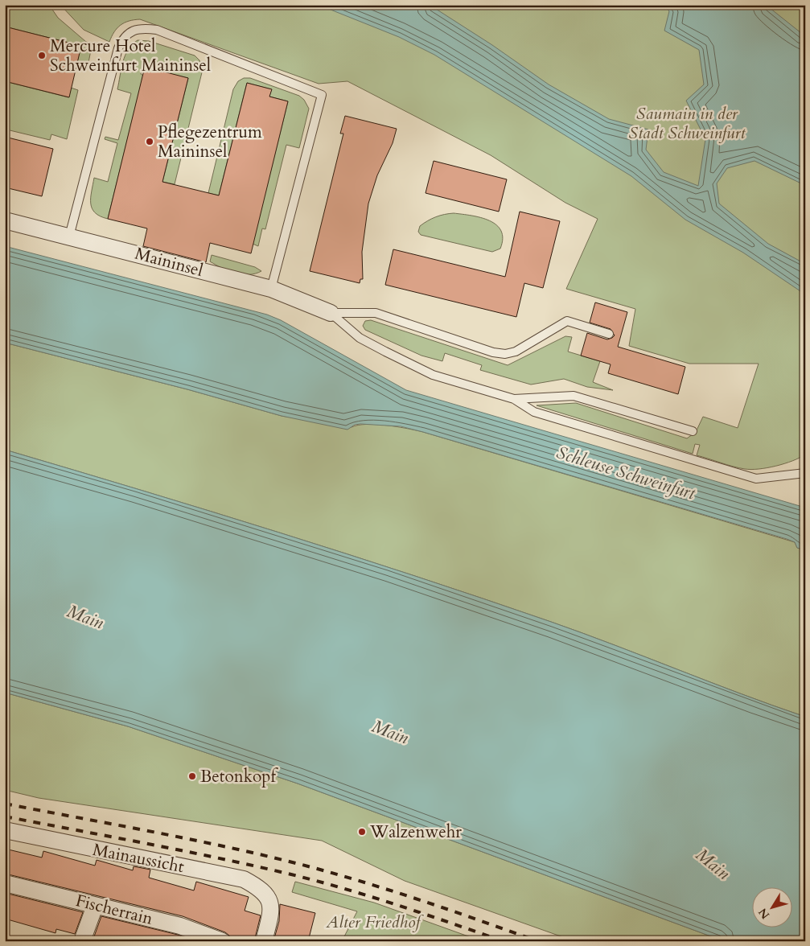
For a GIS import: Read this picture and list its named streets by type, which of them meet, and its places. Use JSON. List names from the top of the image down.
{
  "streets": {
    "street": ["Maininsel", "Mainaussicht", "Fischerrain"]
  },
  "water": ["Schleuse Schweinfurt", "Main"],
  "parks": ["Saumain in der Stadt Schweinfurt", "Alter Friedhof"],
  "places": [
    "Mercure Hotel Schweinfurt Maininsel",
    "Pflegezentrum Maininsel",
    "Betonkopf",
    "Walzenwehr"
  ],
  "north": "bottom left"
}
